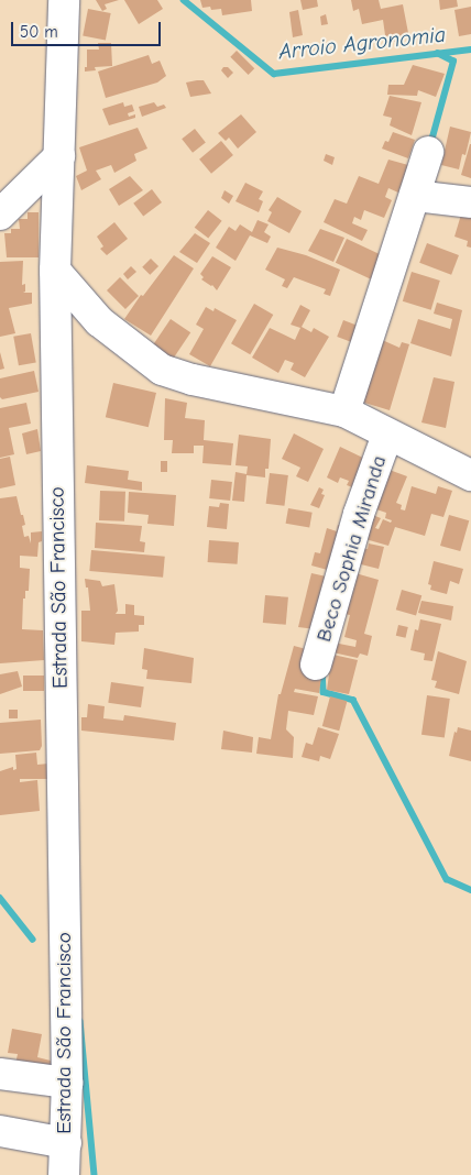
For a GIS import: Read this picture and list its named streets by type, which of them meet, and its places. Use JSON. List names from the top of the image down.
{
  "streets": {
    "street": ["Beco Sophia Miranda", "Estrada São Francisco"]
  },
  "water": ["Arroio Agronomia"],
  "scale_bar": "50 m"
}
